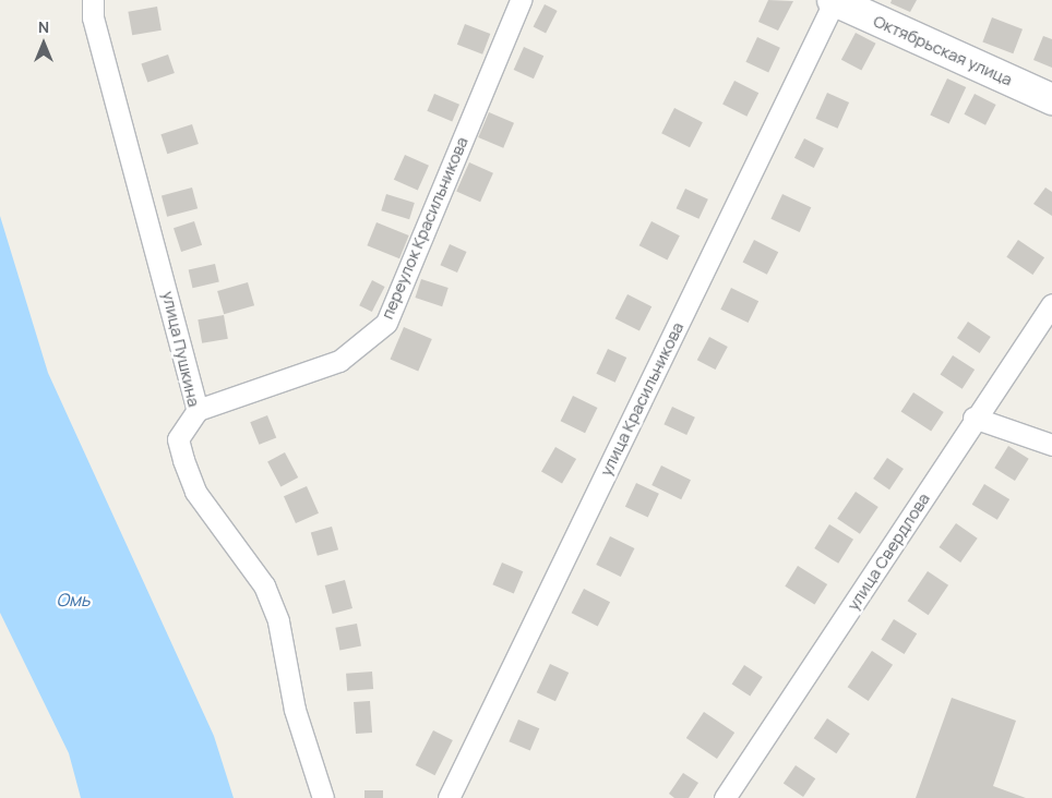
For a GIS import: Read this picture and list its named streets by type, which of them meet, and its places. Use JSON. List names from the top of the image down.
{
  "streets": {
    "street": [
      "Октябрьская улица",
      "переулок Красильникова",
      "улица Пушкина",
      "улица Красильникова",
      "улица Свердлова"
    ]
  },
  "crossings": [
    ["Октябрьская улица", "улица Красильникова"],
    ["переулок Красильникова", "улица Пушкина"]
  ],
  "water": ["Омь"],
  "north": "top"
}
